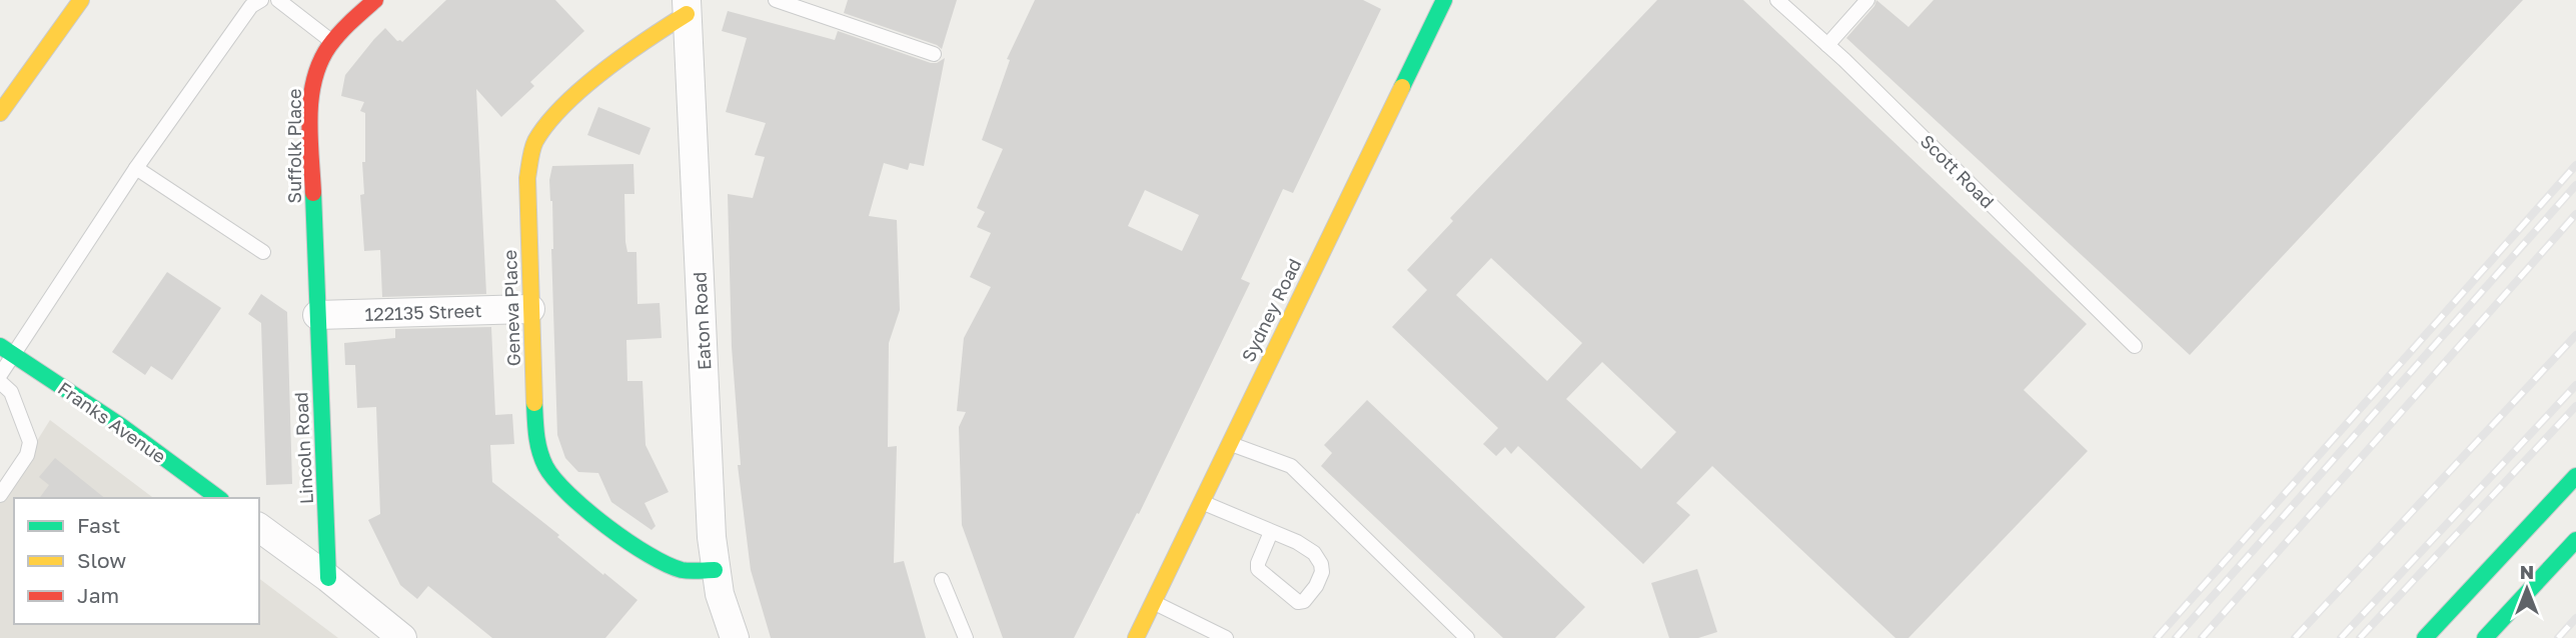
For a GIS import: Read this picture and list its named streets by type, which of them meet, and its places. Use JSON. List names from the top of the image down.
{
  "streets": {
    "main road": [
      "Suffolk Place",
      "Geneva Place",
      "Sydney Road",
      "Franks Avenue",
      "Lincoln Road"
    ],
    "street": ["122135 Street", "Eaton Road"],
    "lane": ["Scott Road"]
  },
  "crossings": [
    ["Suffolk Place", "122135 Street"],
    ["Suffolk Place", "Lincoln Road"],
    ["Geneva Place", "122135 Street"],
    ["Geneva Place", "Eaton Road"],
    ["122135 Street", "Lincoln Road"]
  ],
  "legend": ["Fast", "Slow", "Jam"],
  "north": "top"
}
